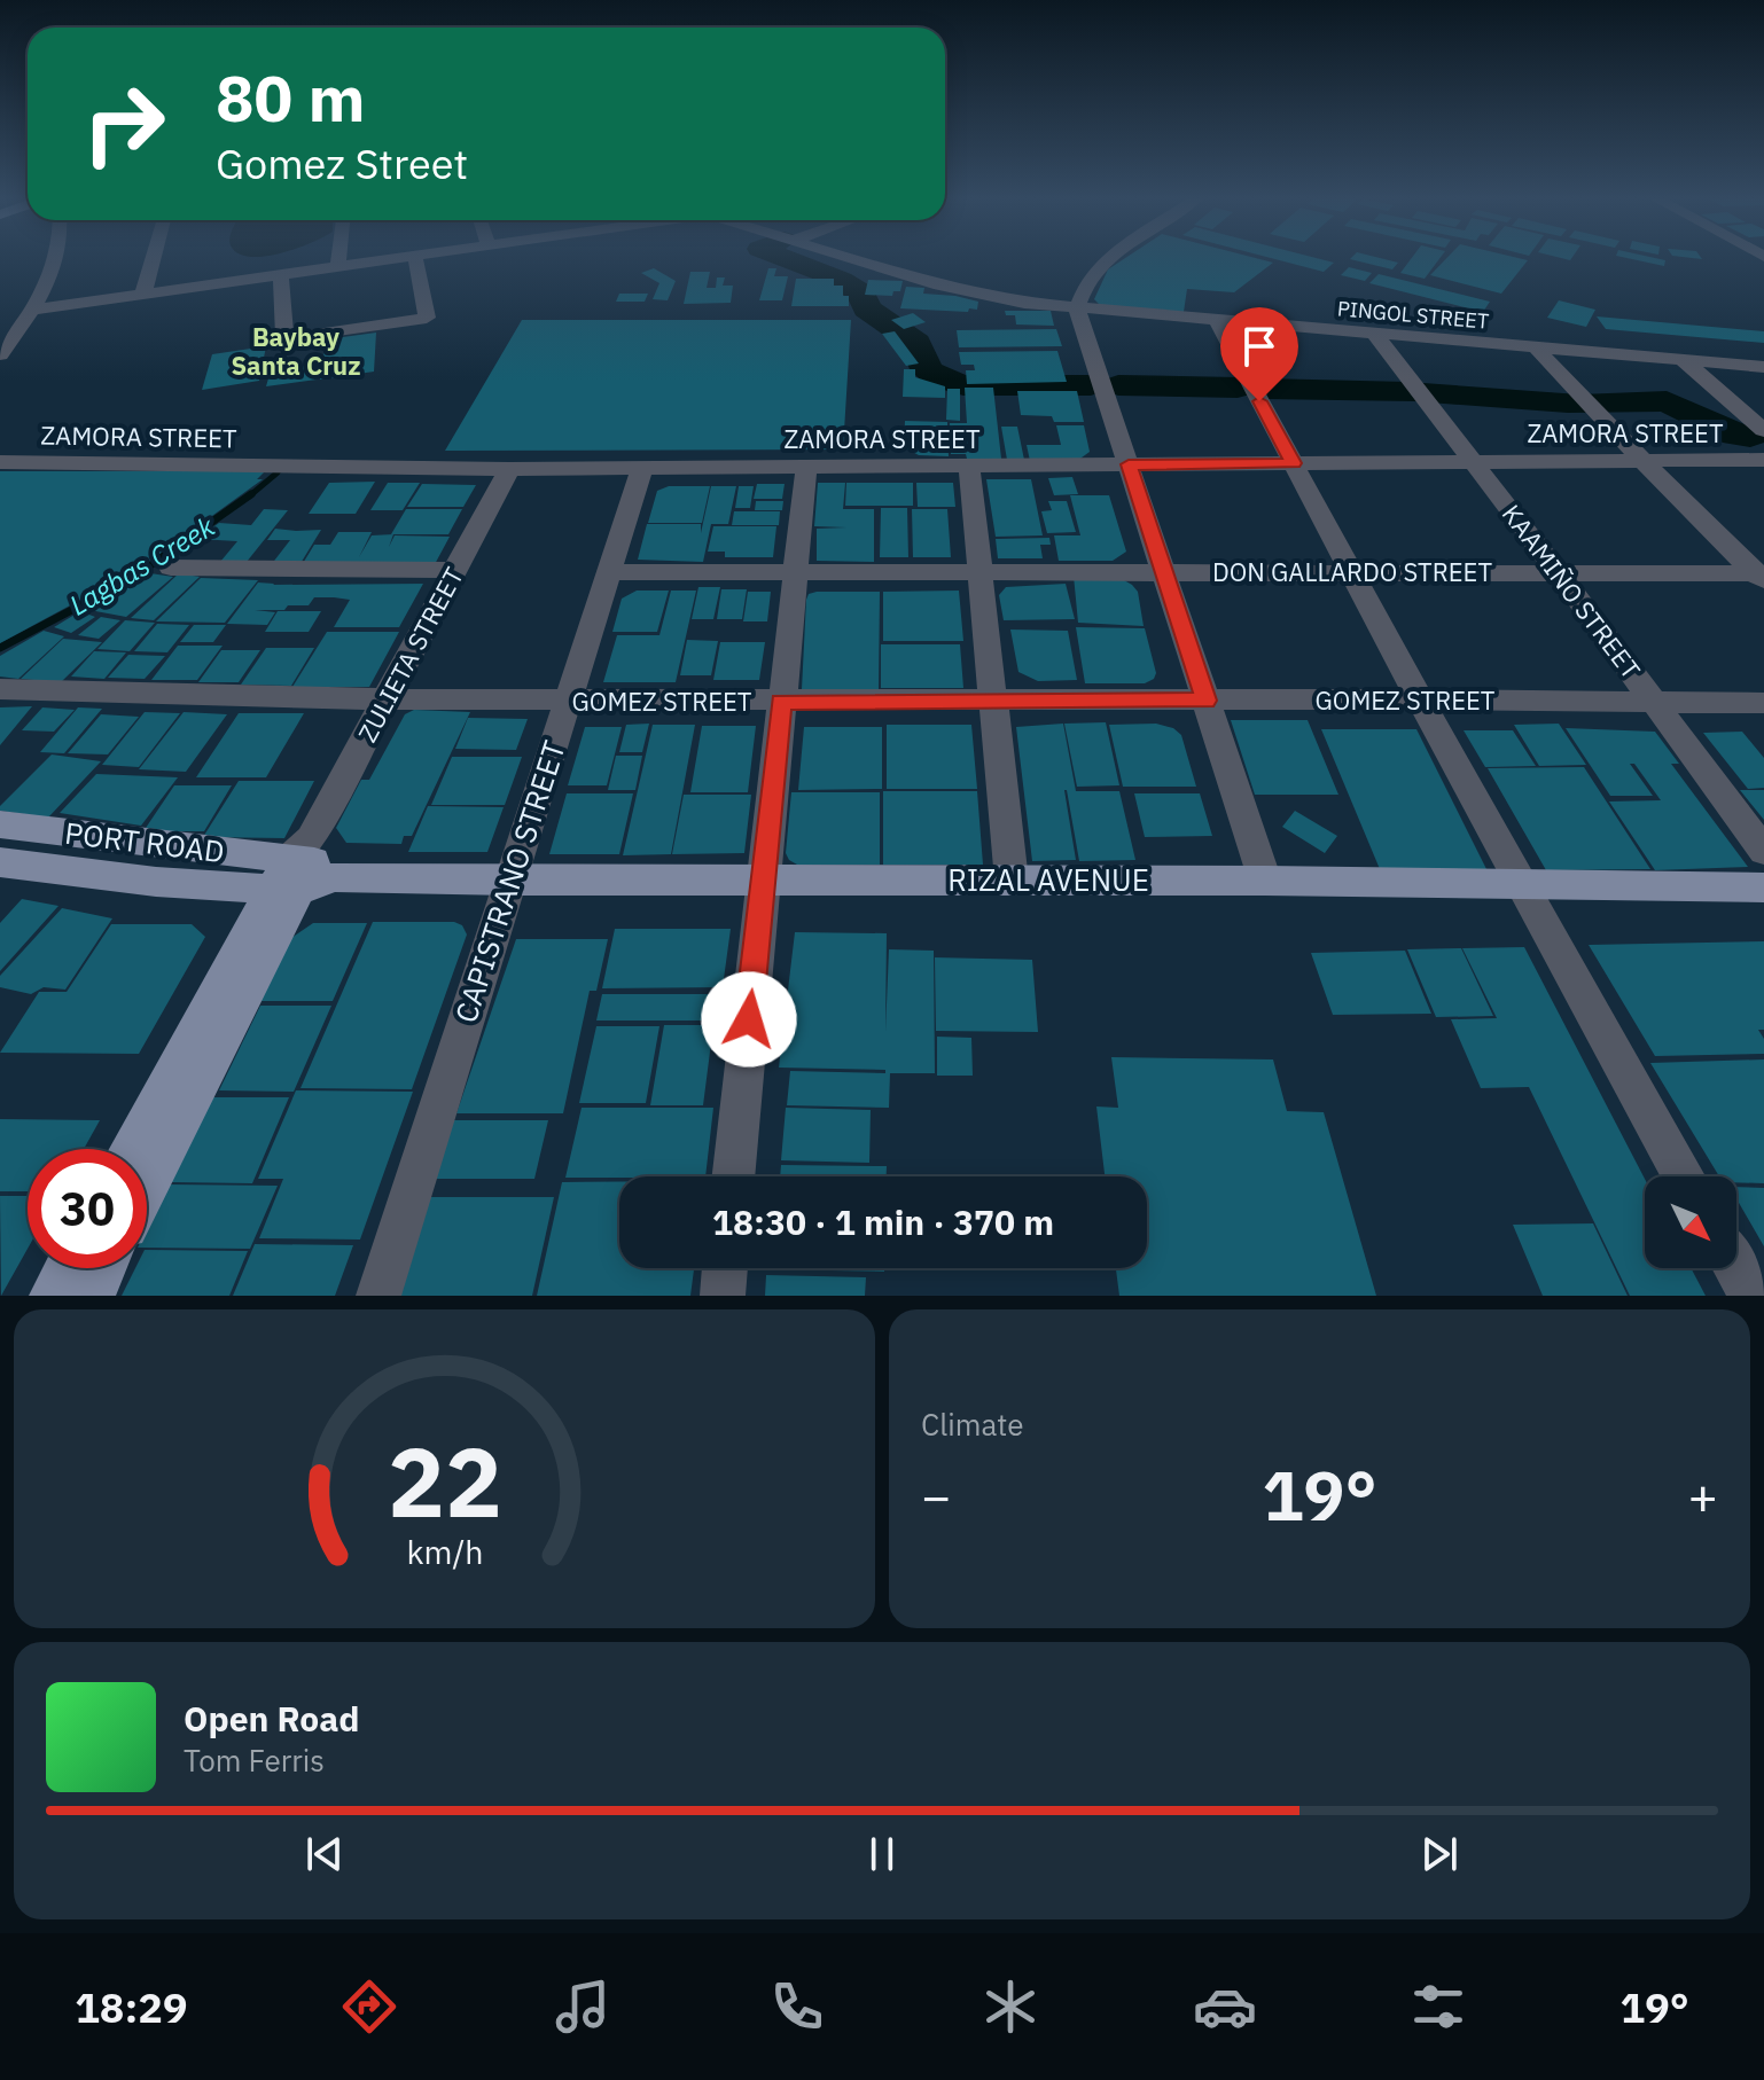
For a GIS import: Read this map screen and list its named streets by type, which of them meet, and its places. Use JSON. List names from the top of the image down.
{
  "streets": {
    "main road": ["PORT ROAD", "RIZAL AVENUE"],
    "street": [
      "PINGOL STREET",
      "ZAMORA STREET",
      "DON GALLARDO STREET",
      "KAAMIÑO STREET",
      "ZULIETA STREET",
      "GOMEZ STREET",
      "CAPISTRANO STREET"
    ]
  },
  "crossings": [
    ["PINGOL STREET", "KAAMIÑO STREET"],
    ["ZAMORA STREET", "KAAMIÑO STREET"],
    ["ZAMORA STREET", "ZULIETA STREET"],
    ["ZAMORA STREET", "CAPISTRANO STREET"],
    ["DON GALLARDO STREET", "KAAMIÑO STREET"],
    ["DON GALLARDO STREET", "CAPISTRANO STREET"],
    ["KAAMIÑO STREET", "GOMEZ STREET"],
    ["ZULIETA STREET", "GOMEZ STREET"],
    ["ZULIETA STREET", "PORT ROAD"],
    ["ZULIETA STREET", "RIZAL AVENUE"],
    ["GOMEZ STREET", "CAPISTRANO STREET"],
    ["PORT ROAD", "RIZAL AVENUE"],
    ["RIZAL AVENUE", "CAPISTRANO STREET"]
  ],
  "districts": ["Baybay Santa Cruz"],
  "water": ["Lagbas Creek"],
  "north": "bottom right",
  "page": {
    "turn": ["80 m", "Gomez Street"],
    "limit": "30",
    "trip": "18:30 · 1 min · 370 m",
    "tile": "Climate",
    "heat": ["−", "19°", "+"],
    "song": ["Open Road", "Tom Ferris"],
    "tabs": ["18:29", "19°"],
    "gauge": ["22", "km/h"]
  }
}
